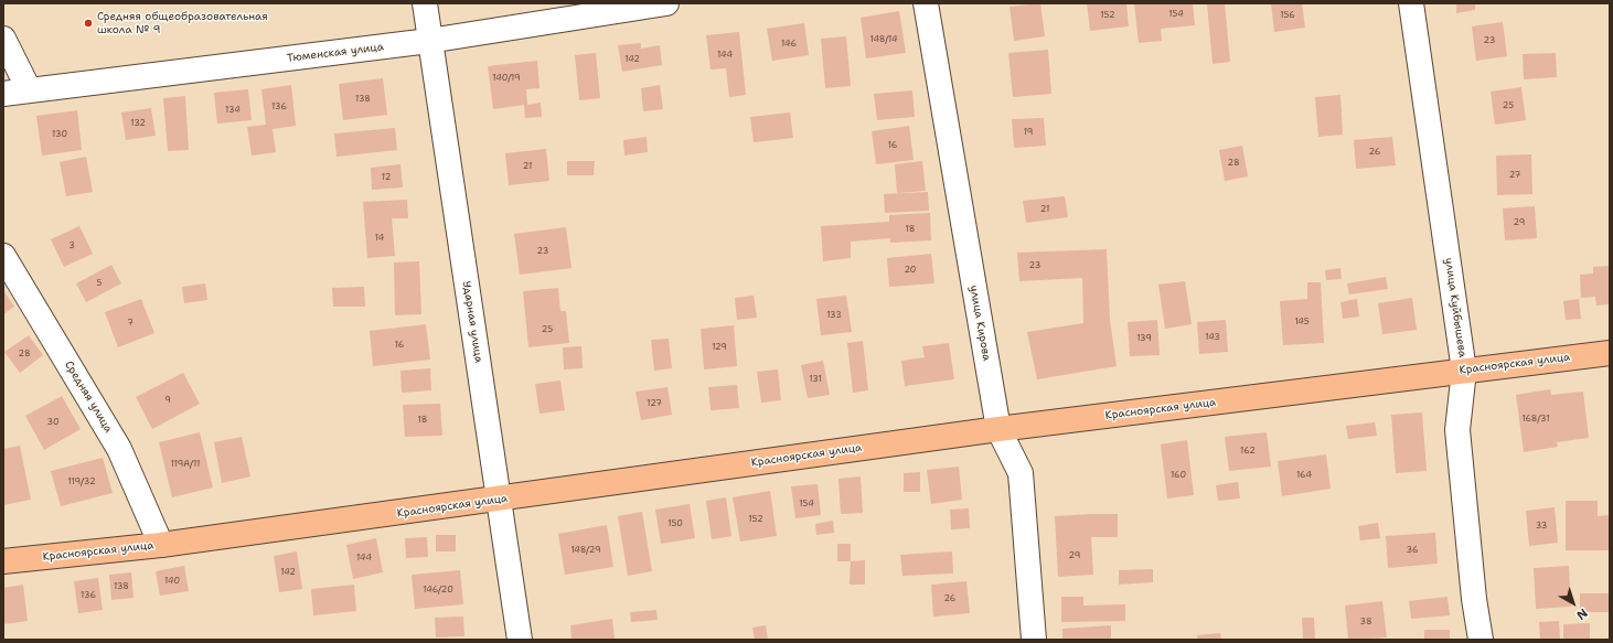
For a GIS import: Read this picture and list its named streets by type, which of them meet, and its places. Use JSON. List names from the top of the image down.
{
  "streets": {
    "main road": ["Красноярская улица"],
    "street": [
      "Тюменская улица",
      "улица Куйбышева",
      "Ударная улица",
      "улица Кирова",
      "Средняя улица"
    ]
  },
  "crossings": [
    ["Тюменская улица", "Ударная улица"],
    ["улица Куйбышева", "Красноярская улица"],
    ["Ударная улица", "Красноярская улица"],
    ["улица Кирова", "Красноярская улица"],
    ["Красноярская улица", "Средняя улица"]
  ],
  "places": ["Средняя общеобразовательная школа № 9"],
  "house_numbers": [
    "154",
    "152",
    "156",
    "148/14",
    "23",
    "146",
    "144",
    "142",
    "140/19",
    "138",
    "25",
    "136",
    "134",
    "132",
    "19",
    "130",
    "16",
    "26",
    "28",
    "21",
    "27",
    "12",
    "21",
    "29",
    "18",
    "14",
    "3",
    "23",
    "23",
    "20",
    "5",
    "133",
    "145",
    "7",
    "25",
    "143",
    "139",
    "16",
    "129",
    "28",
    "131",
    "9",
    "127",
    "168/31",
    "18",
    "30",
    "162",
    "119А/11",
    "160",
    "164",
    "119/32",
    "154",
    "152",
    "150",
    "33",
    "148/29",
    "36",
    "29",
    "144",
    "142",
    "140",
    "138",
    "146/20",
    "136",
    "26",
    "38"
  ],
  "north": "bottom right"
}
